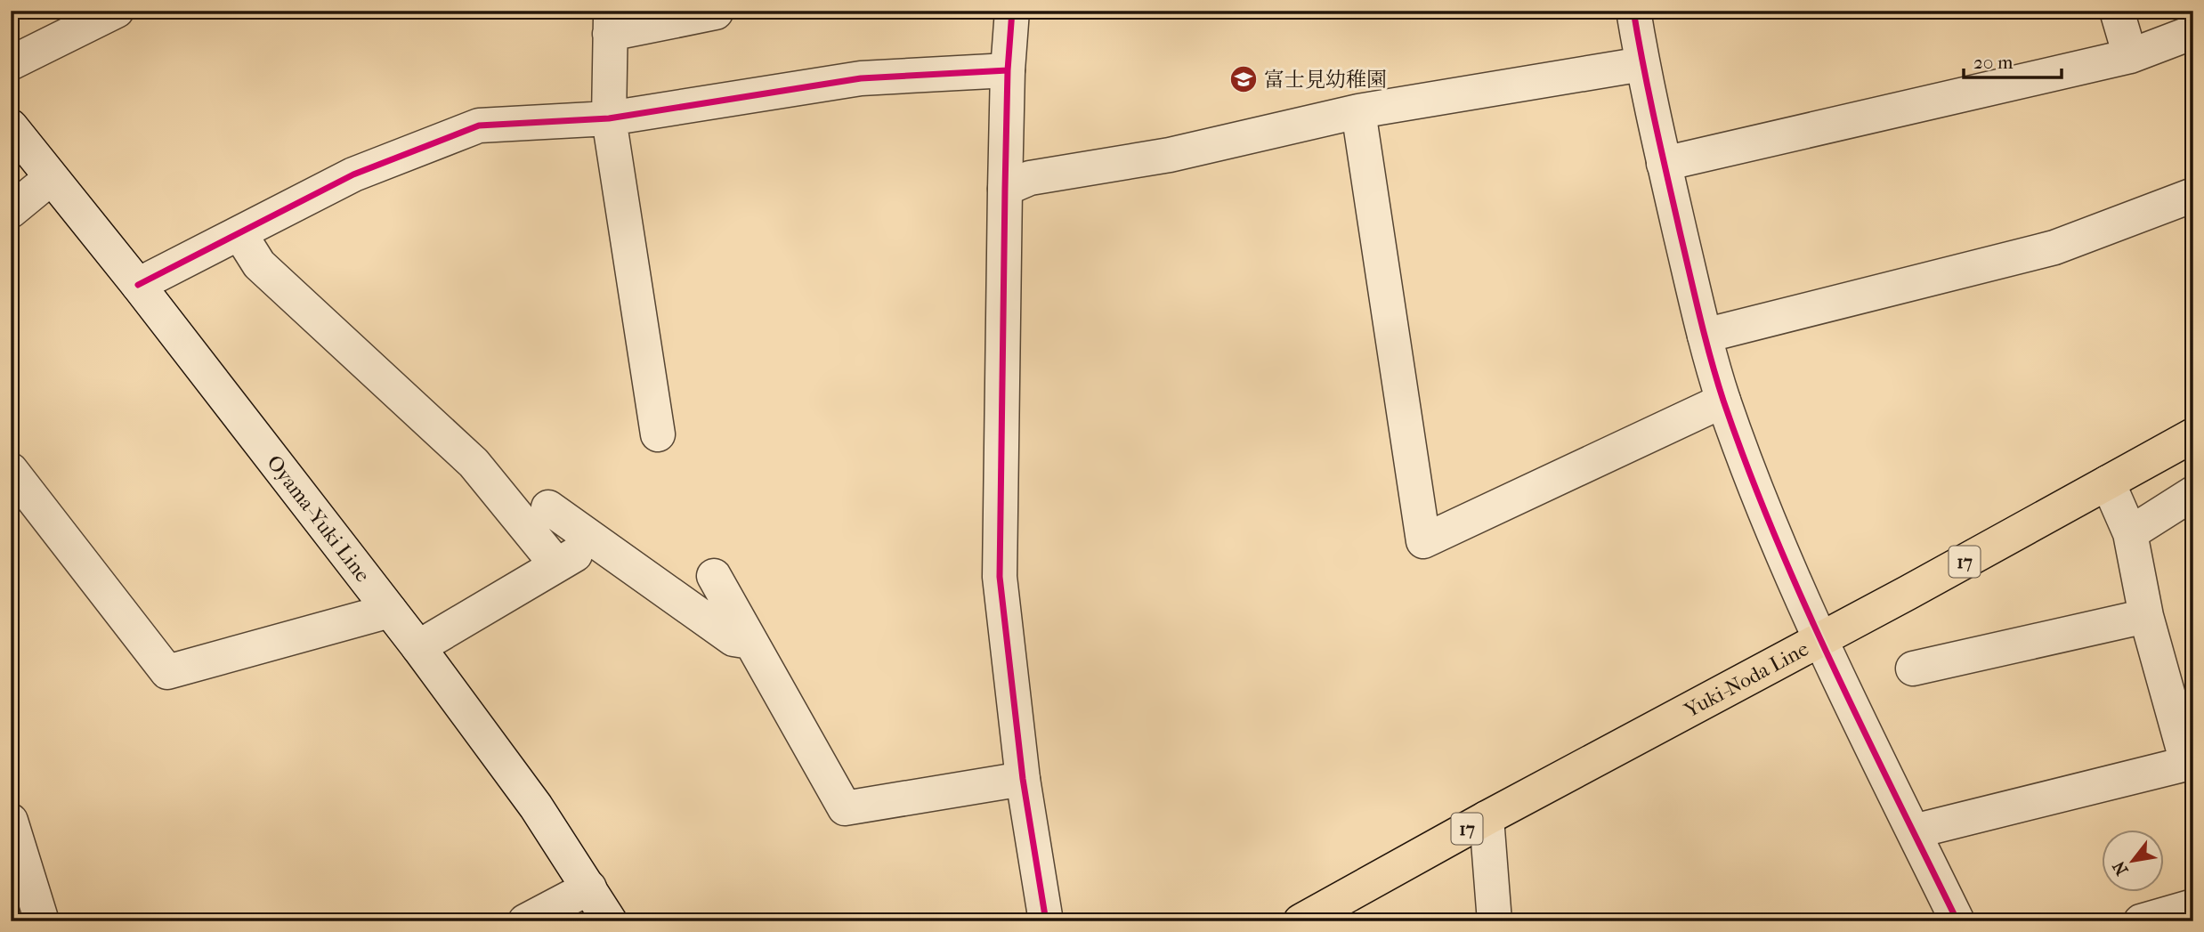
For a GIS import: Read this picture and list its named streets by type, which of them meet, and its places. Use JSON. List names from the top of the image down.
{
  "streets": {
    "main road": ["17", "Yuki-Noda Line"],
    "street": ["Oyama-Yuki Line"]
  },
  "places": {
    "school or university": ["富士見幼稚園"]
  },
  "scale_bar": "20 m",
  "north": "bottom left"
}
